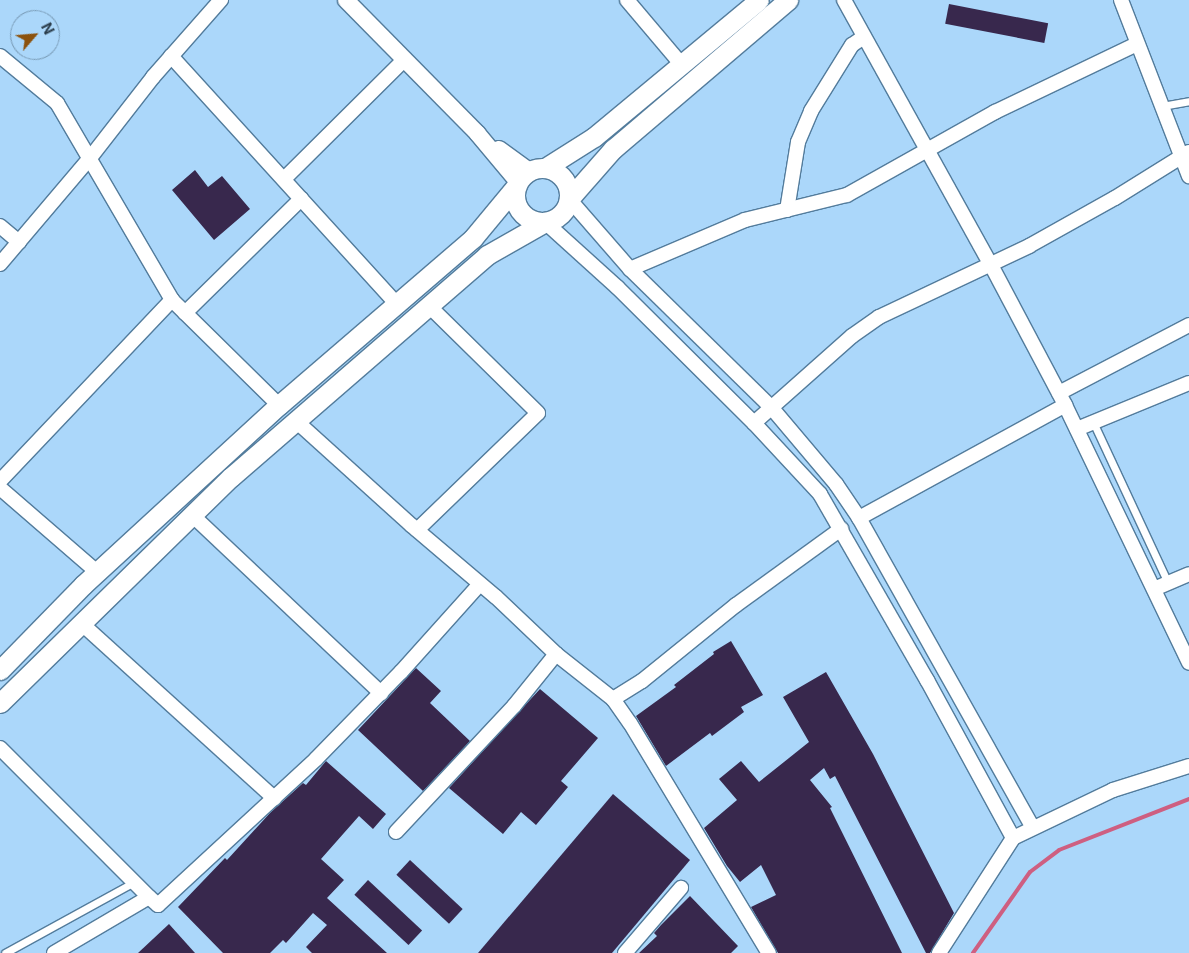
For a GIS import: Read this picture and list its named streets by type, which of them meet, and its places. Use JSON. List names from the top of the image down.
{
  "north": "top right"
}
